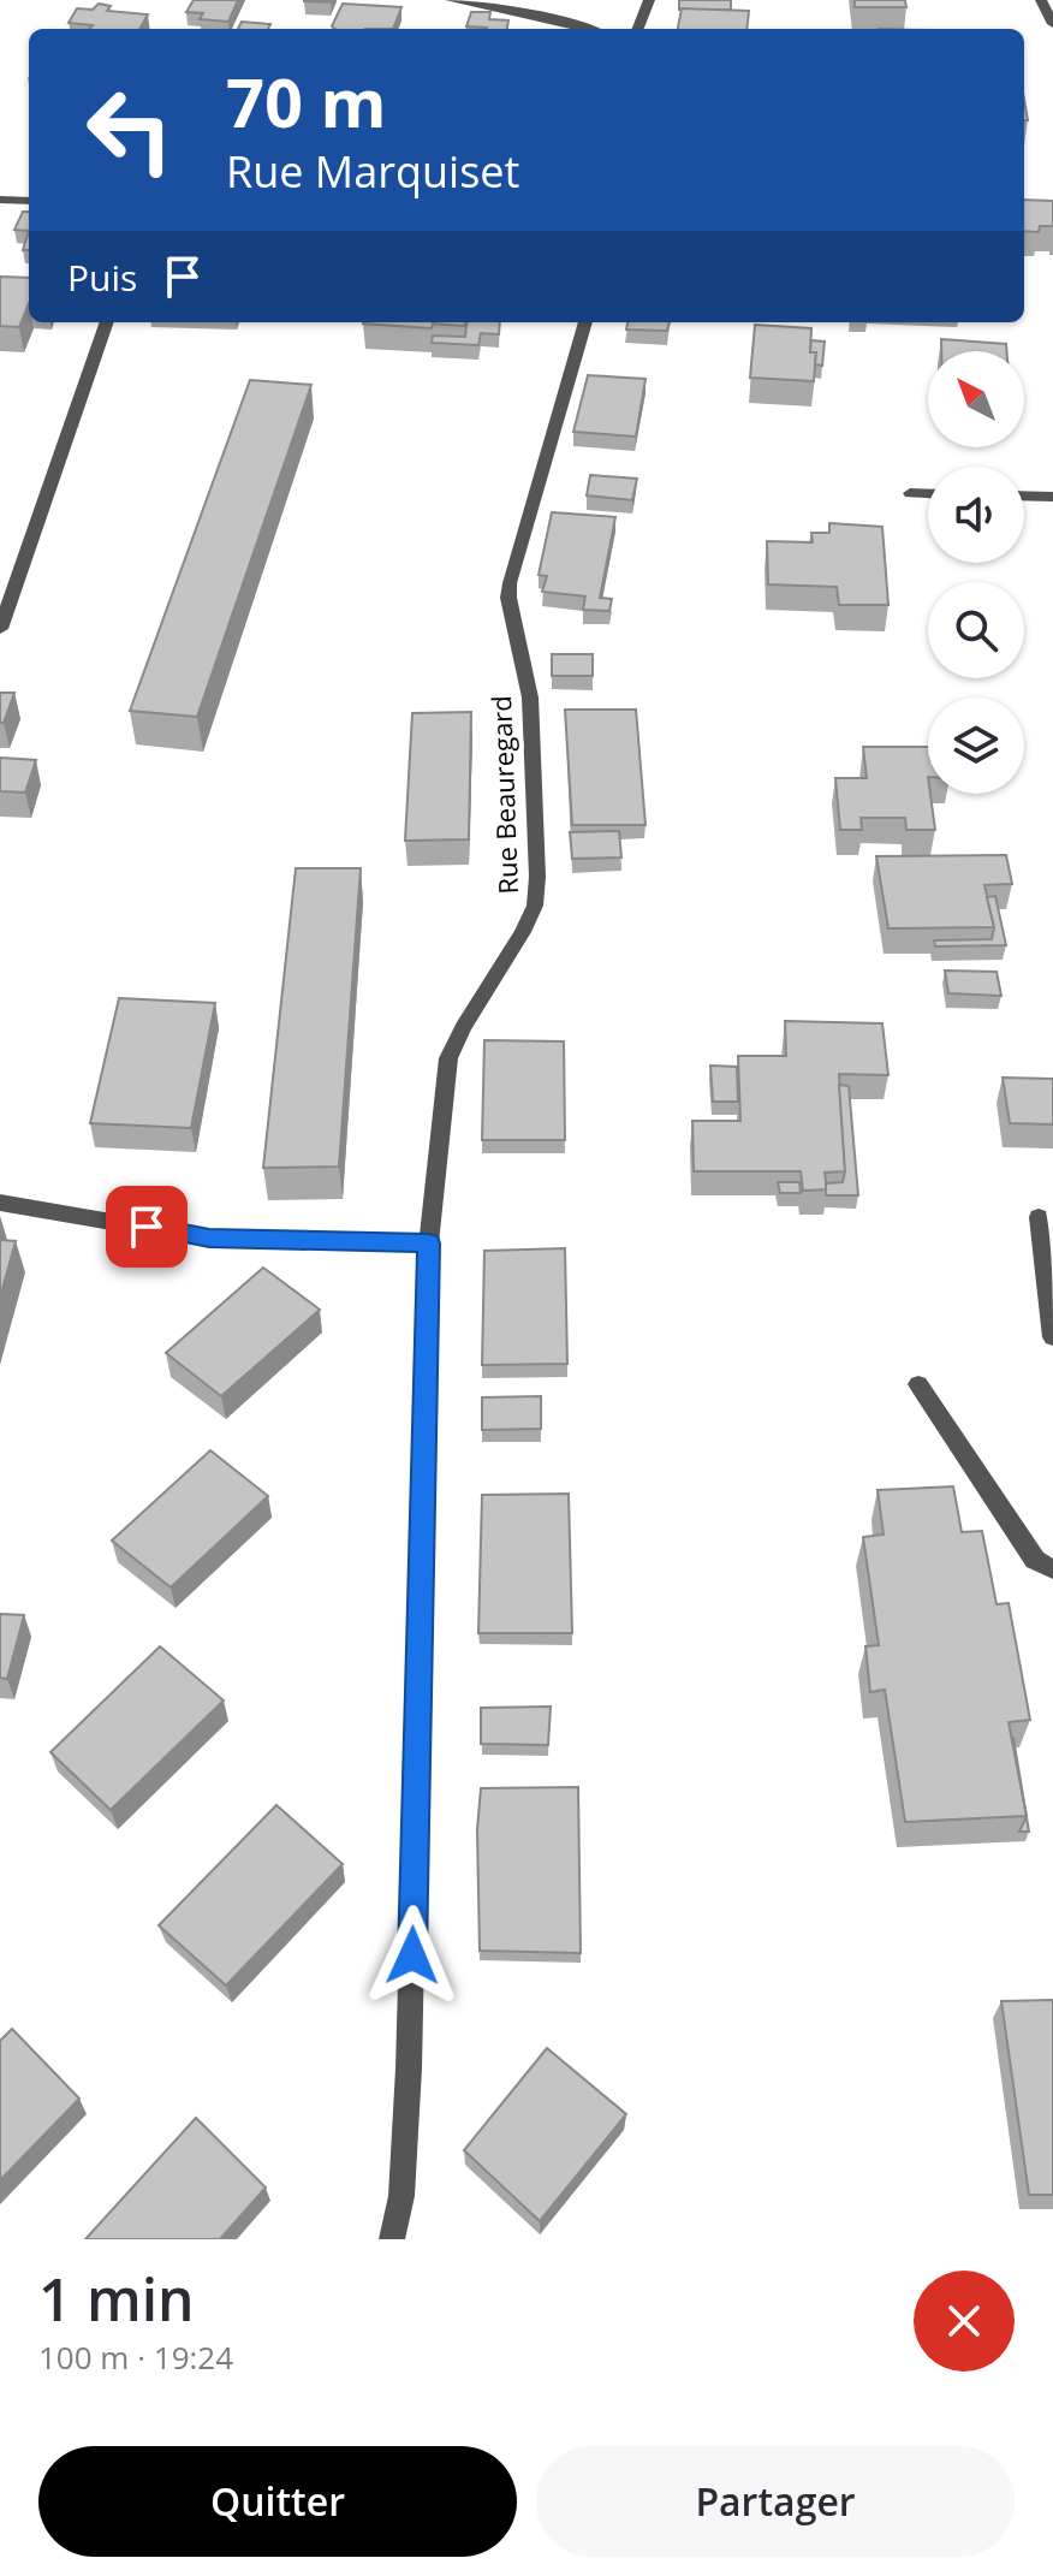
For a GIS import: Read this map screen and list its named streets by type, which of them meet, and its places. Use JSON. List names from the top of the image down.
{
  "streets": {
    "street": ["Rue Beauregard"]
  },
  "north": "top left",
  "page": {
    "turn": ["70 m", "Rue Marquiset"],
    "then": "Puis",
    "heading": ["1 min", "100 m · 19:24"],
    "buttons": ["Quitter", "Partager"]
  }
}
